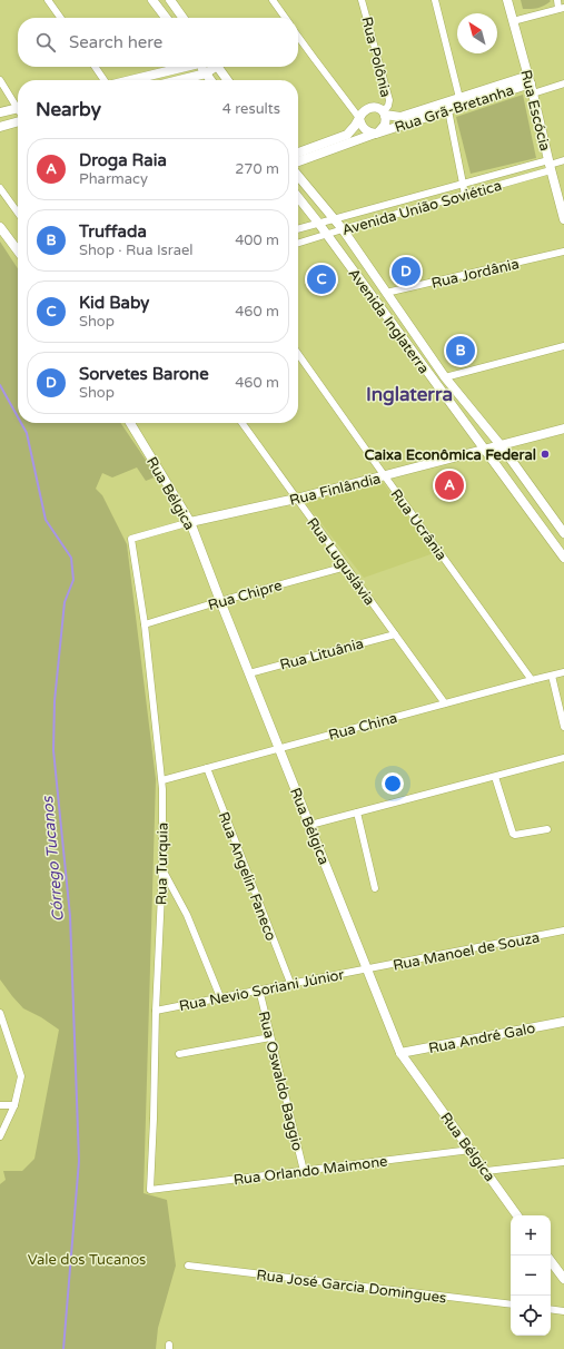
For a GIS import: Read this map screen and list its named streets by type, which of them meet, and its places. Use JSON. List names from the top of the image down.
{
  "streets": {
    "street": [
      "Rua Polônia",
      "Rua Grã-Bretanha",
      "Rua Escócia",
      "Avenida União Soviética",
      "Rua Jordânia",
      "Avenida Inglaterra",
      "Rua Finlândia",
      "Rua Bélgica",
      "Rua Ucrânia",
      "Rua Luguslávia",
      "Rua Chipre",
      "Rua Lituânia",
      "Rua China",
      "Rua Turquia",
      "Rua Angelin Faneco",
      "Rua Manoel de Souza",
      "Rua Nevio Soriani Júnior",
      "Rua André Galo",
      "Rua Oswaldo Baggio",
      "Rua Orlando Maimone",
      "Rua José Garcia Domingues"
    ]
  },
  "crossings": [
    ["Rua Polônia", "Rua Grã-Bretanha"],
    ["Rua Grã-Bretanha", "Rua Escócia"],
    ["Rua Escócia", "Avenida União Soviética"],
    ["Avenida União Soviética", "Avenida Inglaterra"],
    ["Rua Jordânia", "Avenida Inglaterra"],
    ["Avenida Inglaterra", "Rua Finlândia"],
    ["Rua Finlândia", "Rua Bélgica"],
    ["Rua Finlândia", "Rua Ucrânia"],
    ["Rua Finlândia", "Rua Luguslávia"],
    ["Rua Finlândia", "Rua Turquia"],
    ["Rua Bélgica", "Rua Chipre"],
    ["Rua Bélgica", "Rua Lituânia"],
    ["Rua Bélgica", "Rua China"],
    ["Rua Bélgica", "Rua Manoel de Souza"],
    ["Rua Bélgica", "Rua Nevio Soriani Júnior"],
    ["Rua Bélgica", "Rua André Galo"],
    ["Rua Bélgica", "Rua Orlando Maimone"],
    ["Rua Ucrânia", "Rua China"],
    ["Rua Luguslávia", "Rua Chipre"],
    ["Rua Luguslávia", "Rua Lituânia"],
    ["Rua Luguslávia", "Rua China"],
    ["Rua Chipre", "Rua Turquia"],
    ["Rua China", "Rua Turquia"],
    ["Rua China", "Rua Angelin Faneco"],
    ["Rua Turquia", "Rua Nevio Soriani Júnior"],
    ["Rua Turquia", "Rua Orlando Maimone"],
    ["Rua Angelin Faneco", "Rua Nevio Soriani Júnior"],
    ["Rua Manoel de Souza", "Rua Nevio Soriani Júnior"],
    ["Rua Nevio Soriani Júnior", "Rua Oswaldo Baggio"],
    ["Rua Oswaldo Baggio", "Rua Orlando Maimone"]
  ],
  "districts": ["Inglaterra"],
  "water": ["Córrego Tucanos"],
  "parks": ["Vale dos Tucanos"],
  "places": ["Caixa Econômica Federal"],
  "north": "top left",
  "page": {
    "search": "Search here",
    "heading": ["Nearby", "4 results"],
    "list": [
      {
        "mark": "A",
        "name": "Droga Raia",
        "note": "Pharmacy",
        "value": "270 m"
      },
      {
        "mark": "B",
        "name": "Truffada",
        "note": "Shop · Rua Israel",
        "value": "400 m"
      },
      {
        "mark": "C",
        "name": "Kid Baby",
        "note": "Shop",
        "value": "460 m"
      },
      {
        "mark": "D",
        "name": "Sorvetes Barone",
        "note": "Shop",
        "value": "460 m"
      }
    ],
    "pins": [
      "D",
      "C",
      "B",
      "A"
    ],
    "map_buttons": ["+", "−"]
  }
}
